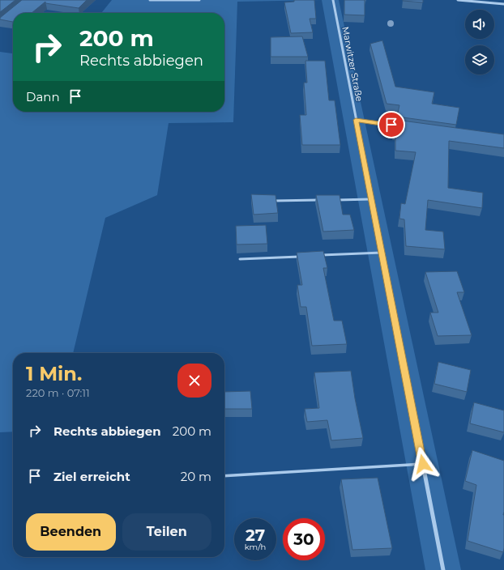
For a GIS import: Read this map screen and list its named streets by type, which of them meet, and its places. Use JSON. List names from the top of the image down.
{
  "streets": {
    "street": ["Marwitzer Straße"]
  },
  "page": {
    "turn": ["200 m", "Rechts abbiegen"],
    "then": "Dann",
    "heading": ["1 Min.", "220 m · 07:11"],
    "list": [
      {
        "name": "Rechts abbiegen",
        "value": "200 m"
      },
      {
        "name": "Ziel erreicht",
        "value": "20 m"
      }
    ],
    "buttons": ["Beenden", "Teilen"],
    "speed": "27 km/h",
    "limit": "30"
  }
}
